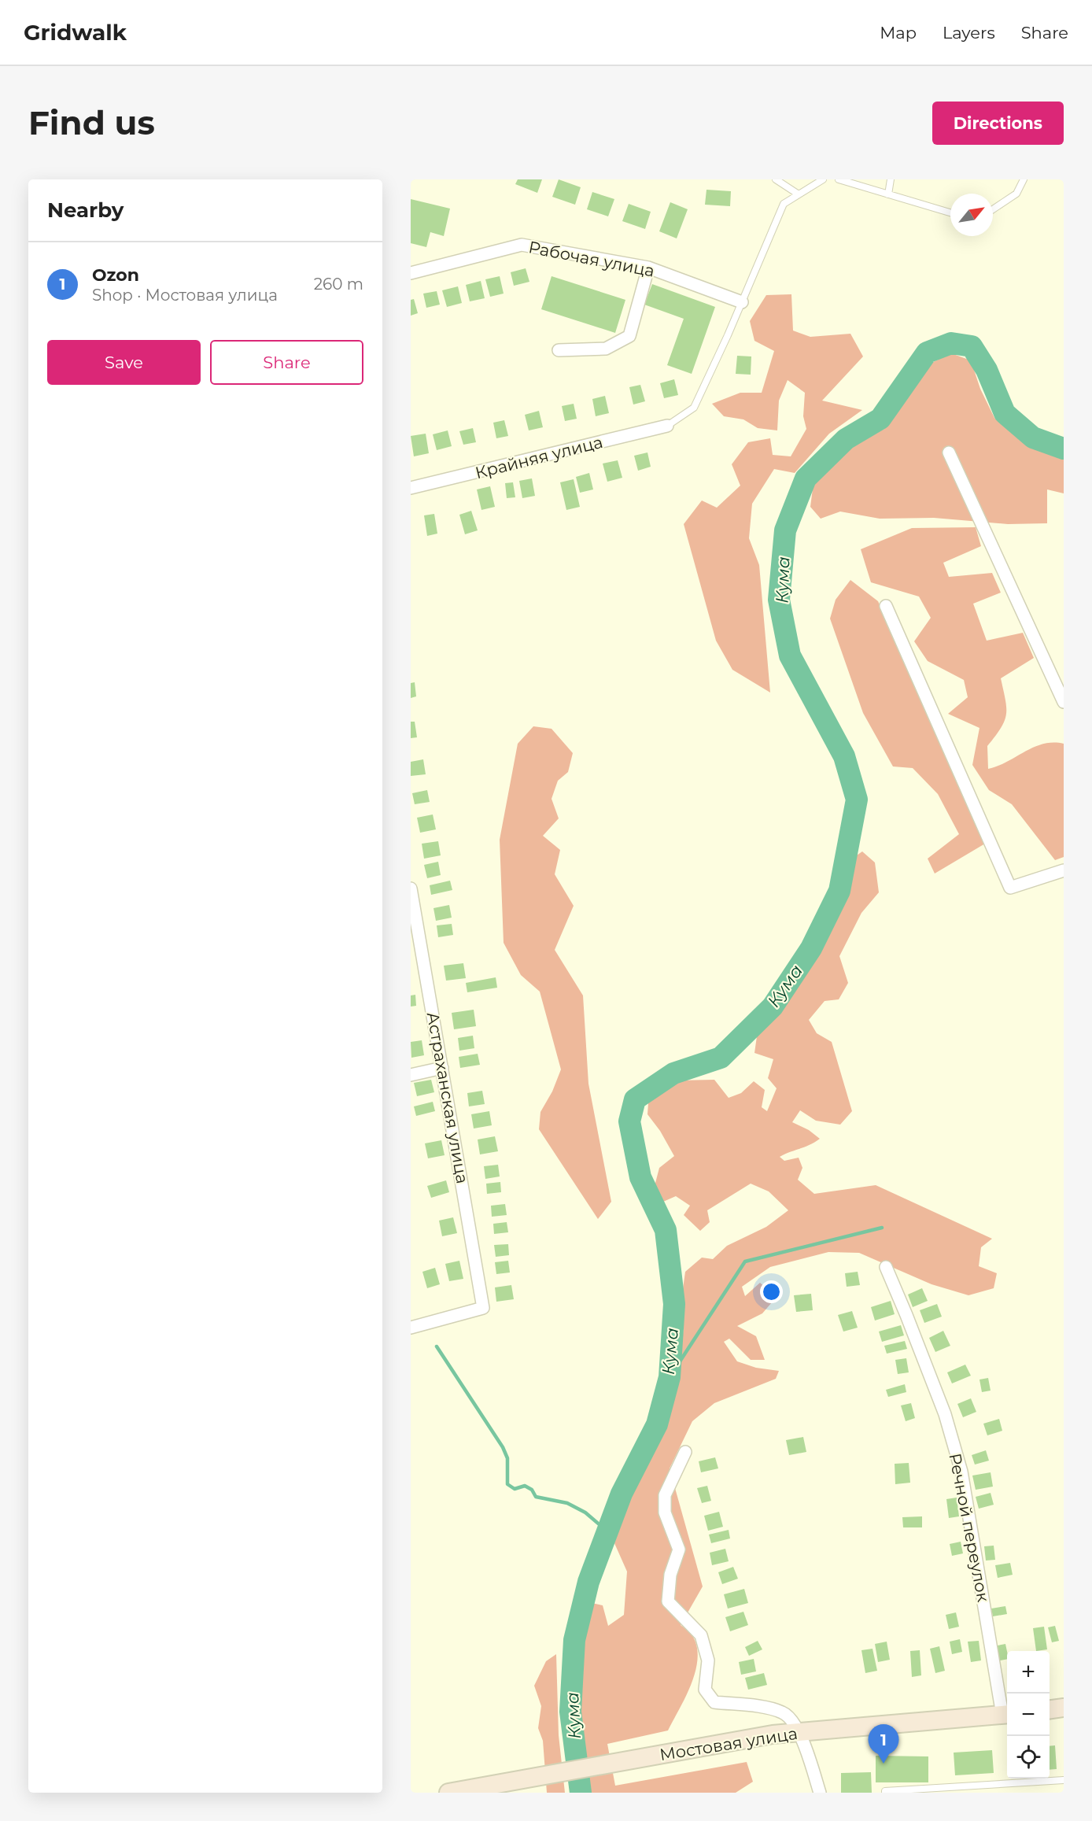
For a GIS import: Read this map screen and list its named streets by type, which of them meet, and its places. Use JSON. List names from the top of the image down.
{
  "streets": {
    "main road": ["Мостовая улица"],
    "street": [
      "Рабочая улица",
      "Крайняя улица",
      "Астраханская улица",
      "Речной переулок"
    ]
  },
  "crossings": [
    ["Речной переулок", "Мостовая улица"]
  ],
  "water": ["Кума"],
  "north": "top right",
  "page": {
    "header": "Gridwalk",
    "nav": ["Map", "Layers", "Share"],
    "buttons": [
      "Directions",
      ["Save", "Share"]
    ],
    "title": "Find us",
    "heading": "Nearby",
    "list": [
      {
        "mark": "1",
        "name": "Ozon",
        "note": "Shop · Мостовая улица",
        "value": "260 m"
      }
    ],
    "map_buttons": ["+", "−"],
    "pins": "1"
  }
}
